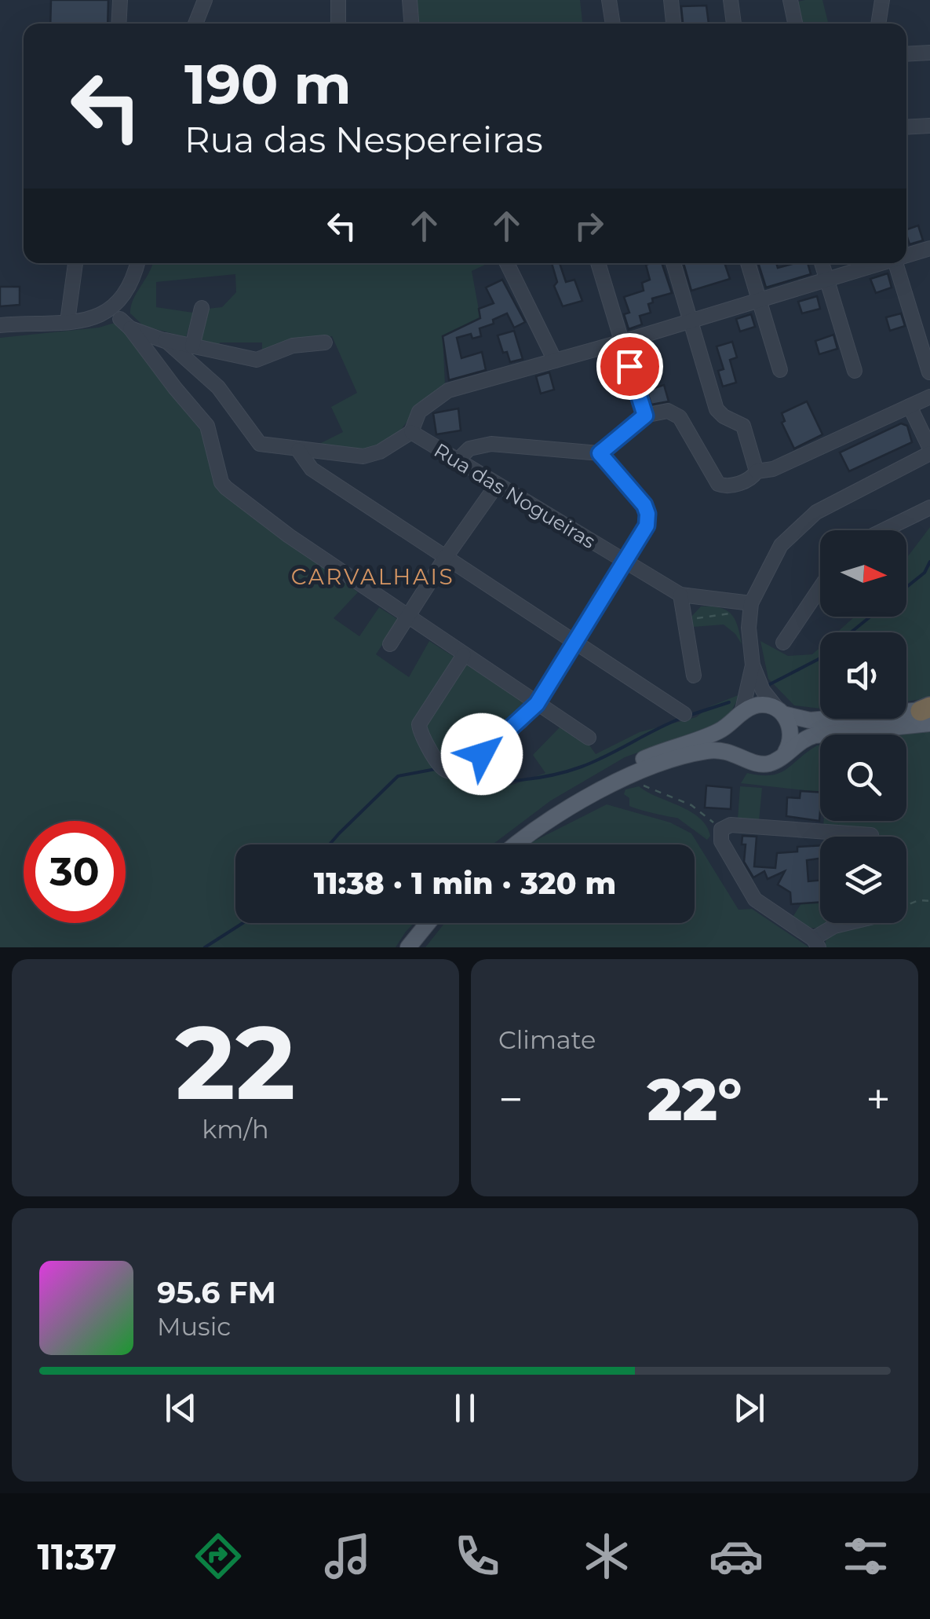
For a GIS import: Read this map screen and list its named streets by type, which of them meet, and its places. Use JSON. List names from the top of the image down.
{
  "streets": {
    "street": ["Rua das Nogueiras"]
  },
  "districts": ["CARVALHAIS"],
  "north": "right",
  "page": {
    "turn": ["190 m", "Rua das Nespereiras"],
    "limit": "30",
    "trip": "11:38 · 1 min · 320 m",
    "tile": [
      ["22", "km/h"],
      "Climate"
    ],
    "heat": ["−", "22°", "+"],
    "song": ["95.6 FM", "Music"],
    "tabs": "11:37"
  }
}
